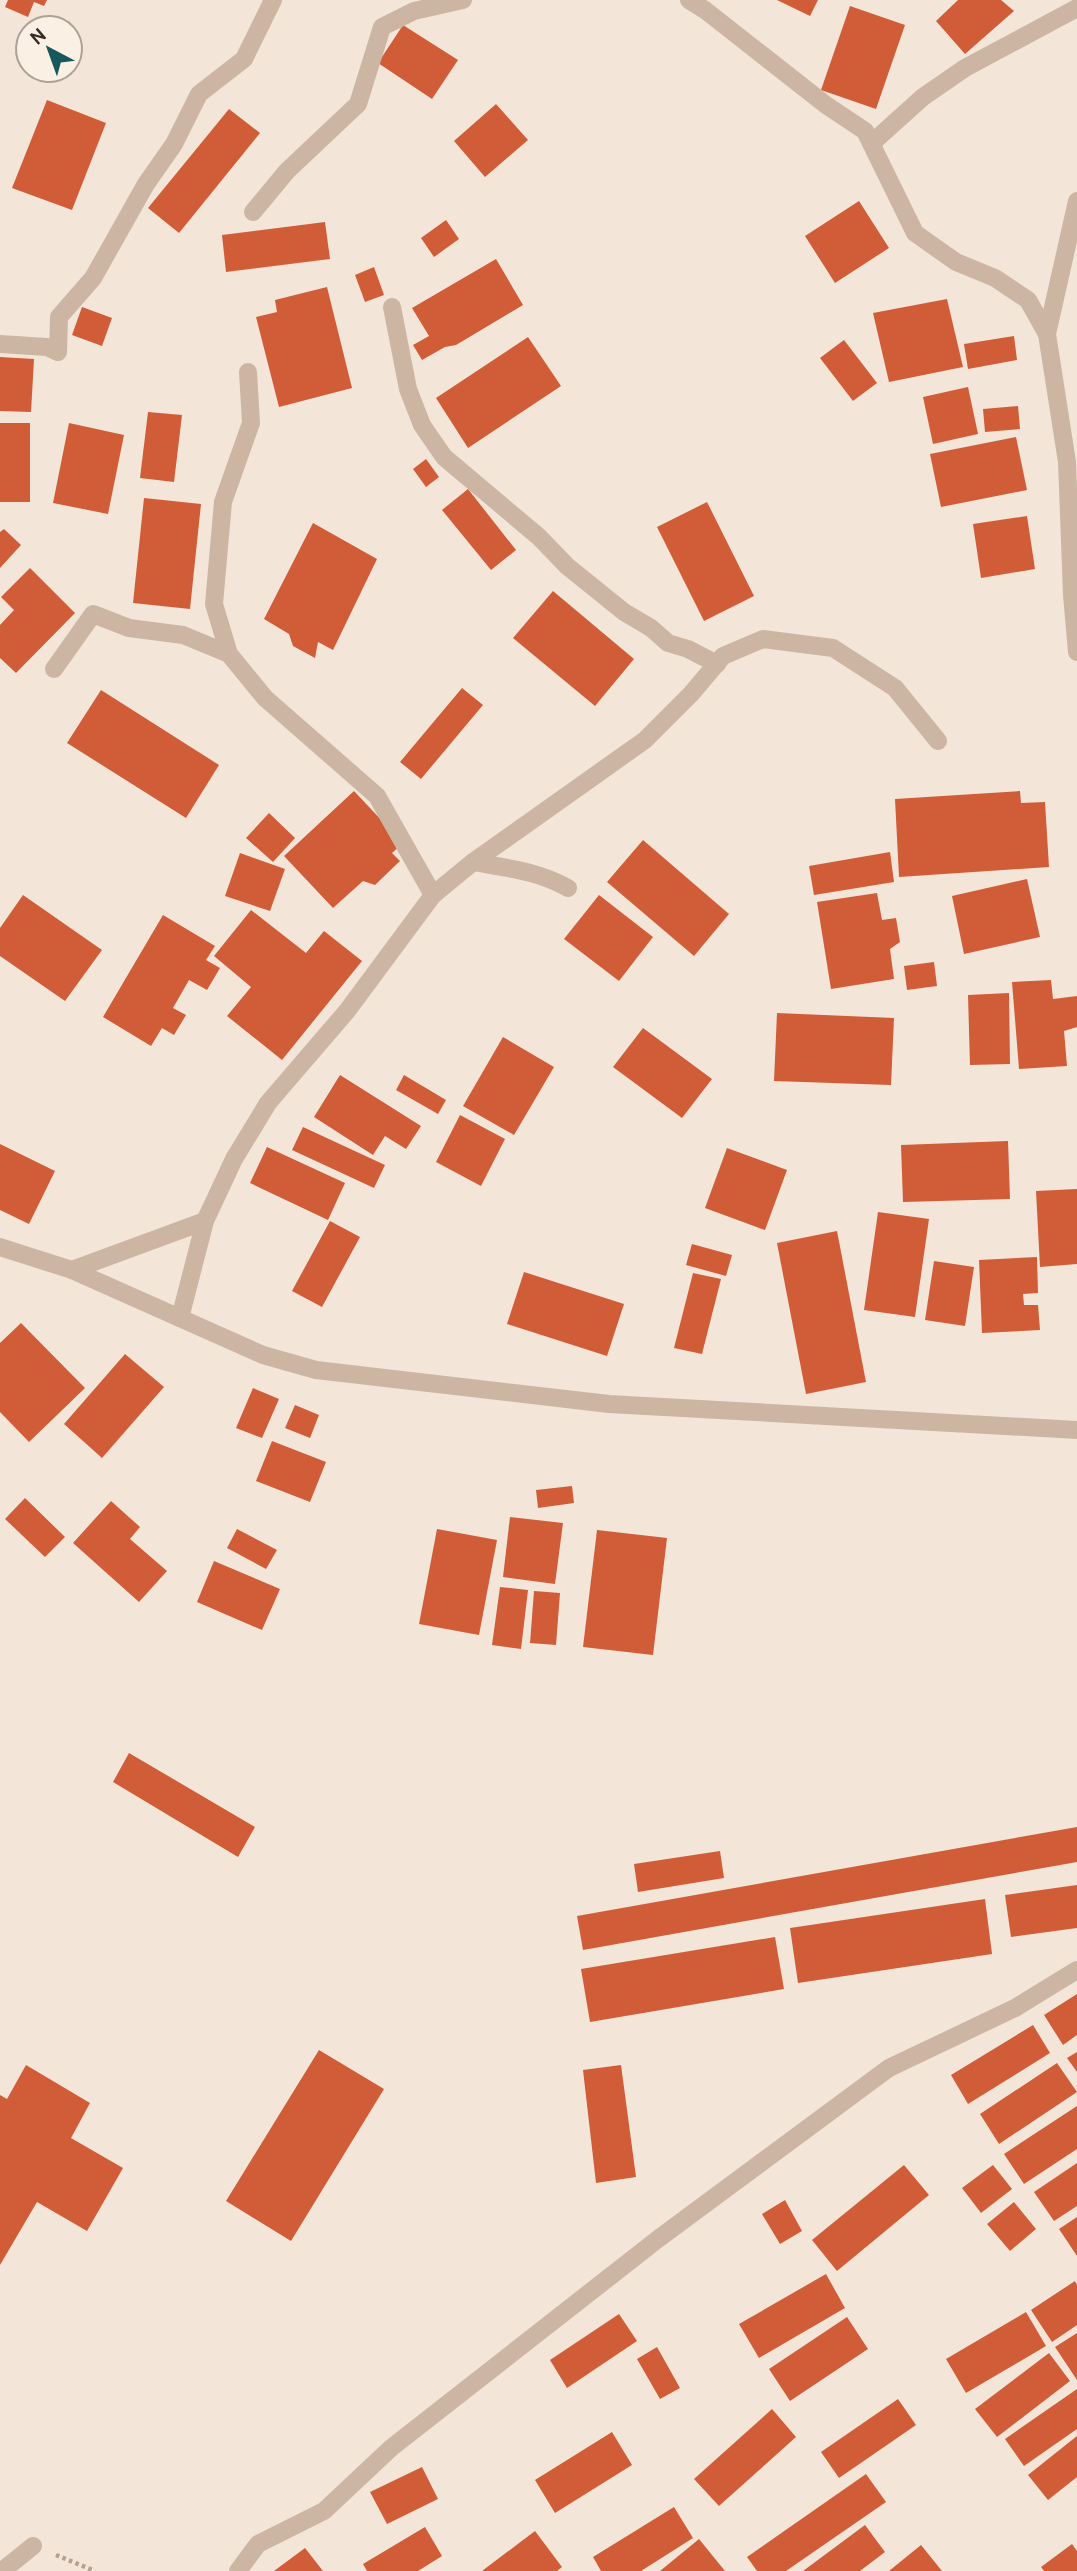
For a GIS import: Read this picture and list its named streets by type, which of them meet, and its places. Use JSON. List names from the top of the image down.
{
  "north": "top left"
}
